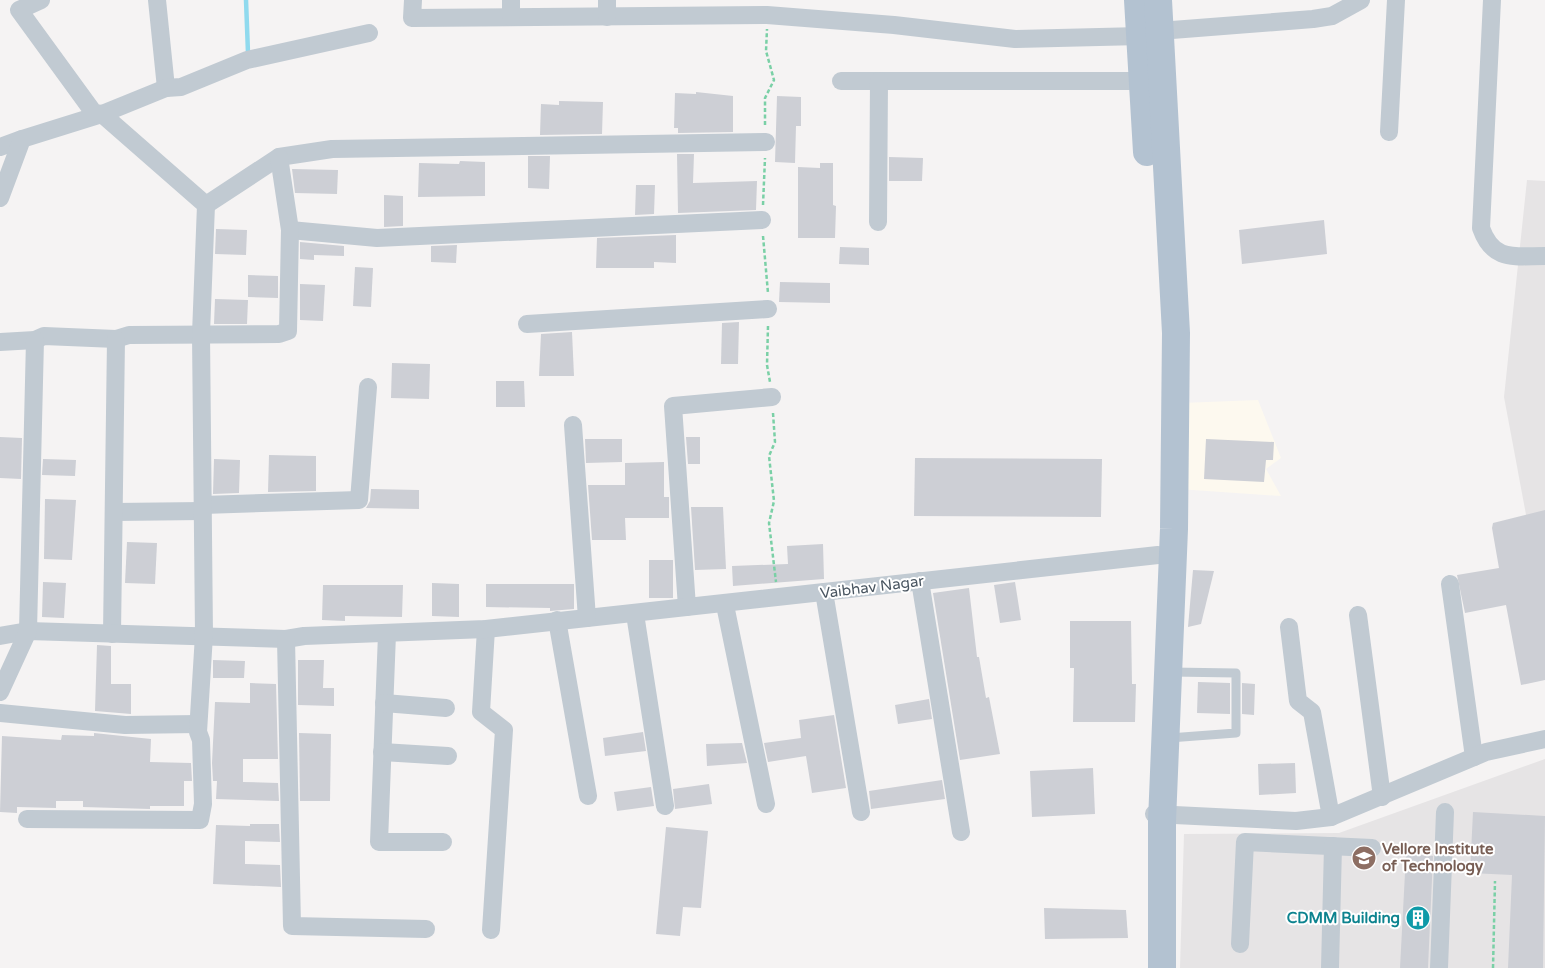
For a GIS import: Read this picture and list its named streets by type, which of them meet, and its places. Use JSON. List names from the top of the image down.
{
  "streets": {
    "street": ["Vaibhav Nagar"]
  },
  "places": {
    "school or university": ["Vellore Institute of Technology"],
    "building": ["CDMM Building"]
  }
}
